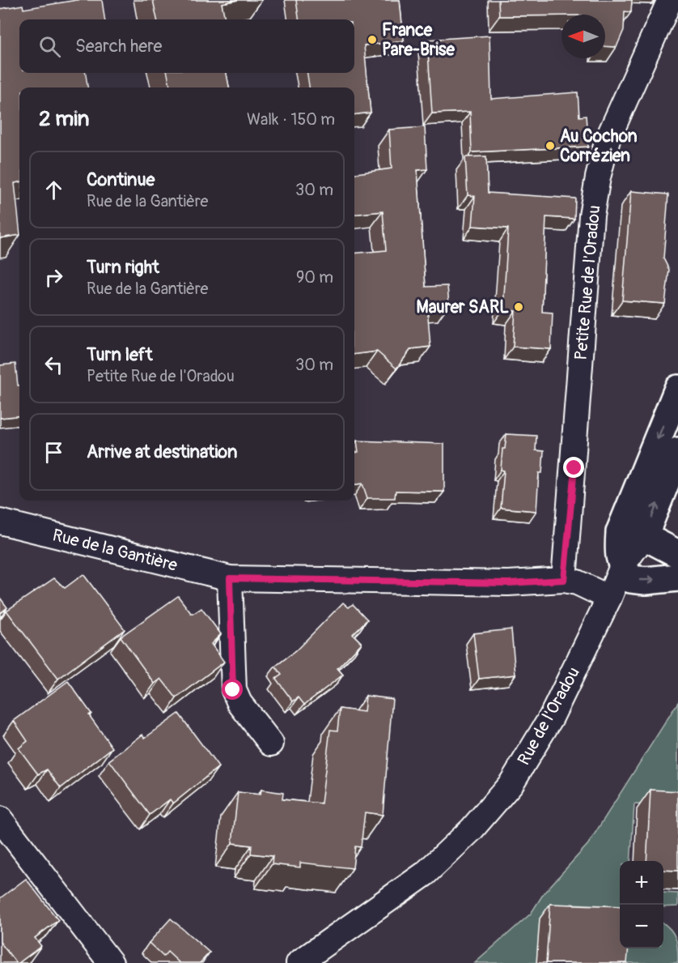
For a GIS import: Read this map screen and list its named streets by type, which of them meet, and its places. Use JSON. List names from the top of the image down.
{
  "streets": {
    "street": ["Petite Rue de l'Oradou", "Rue de la Gantière", "Rue de l'Oradou"]
  },
  "crossings": [
    ["Petite Rue de l'Oradou", "Rue de la Gantière"],
    ["Rue de la Gantière", "Rue de l'Oradou"]
  ],
  "places": ["France Pare-Brise", "Au Cochon Corrézien", "Maurer SARL"],
  "north": "left",
  "page": {
    "search": "Search here",
    "heading": ["2 min", "Walk · 150 m"],
    "list": [
      ["Continue", "Rue de la Gantière", "30 m"],
      ["Turn right", "Rue de la Gantière", "90 m"],
      ["Turn left", "Petite Rue de l'Oradou", "30 m"],
      "Arrive at destination"
    ],
    "map_buttons": ["+", "−"]
  }
}
